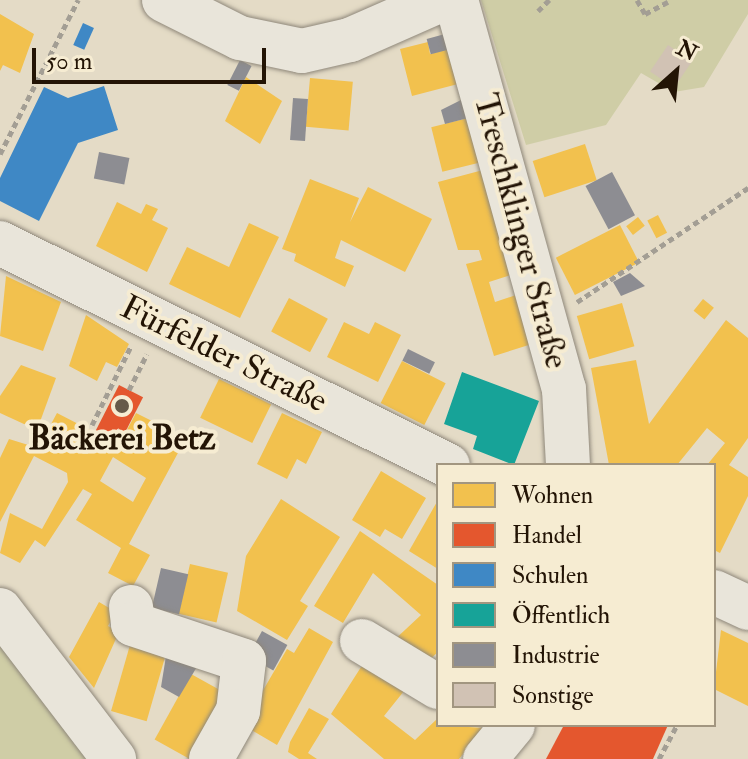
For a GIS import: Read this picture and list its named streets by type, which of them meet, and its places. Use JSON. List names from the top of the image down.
{
  "streets": {
    "street": ["Treschklinger Straße", "Fürfelder Straße"]
  },
  "places": ["Bäckerei Betz"],
  "legend": [
    "Wohnen",
    "Handel",
    "Schulen",
    "Öffentlich",
    "Industrie",
    "Sonstige"
  ],
  "scale_bar": "50 m",
  "north": "top right"
}
